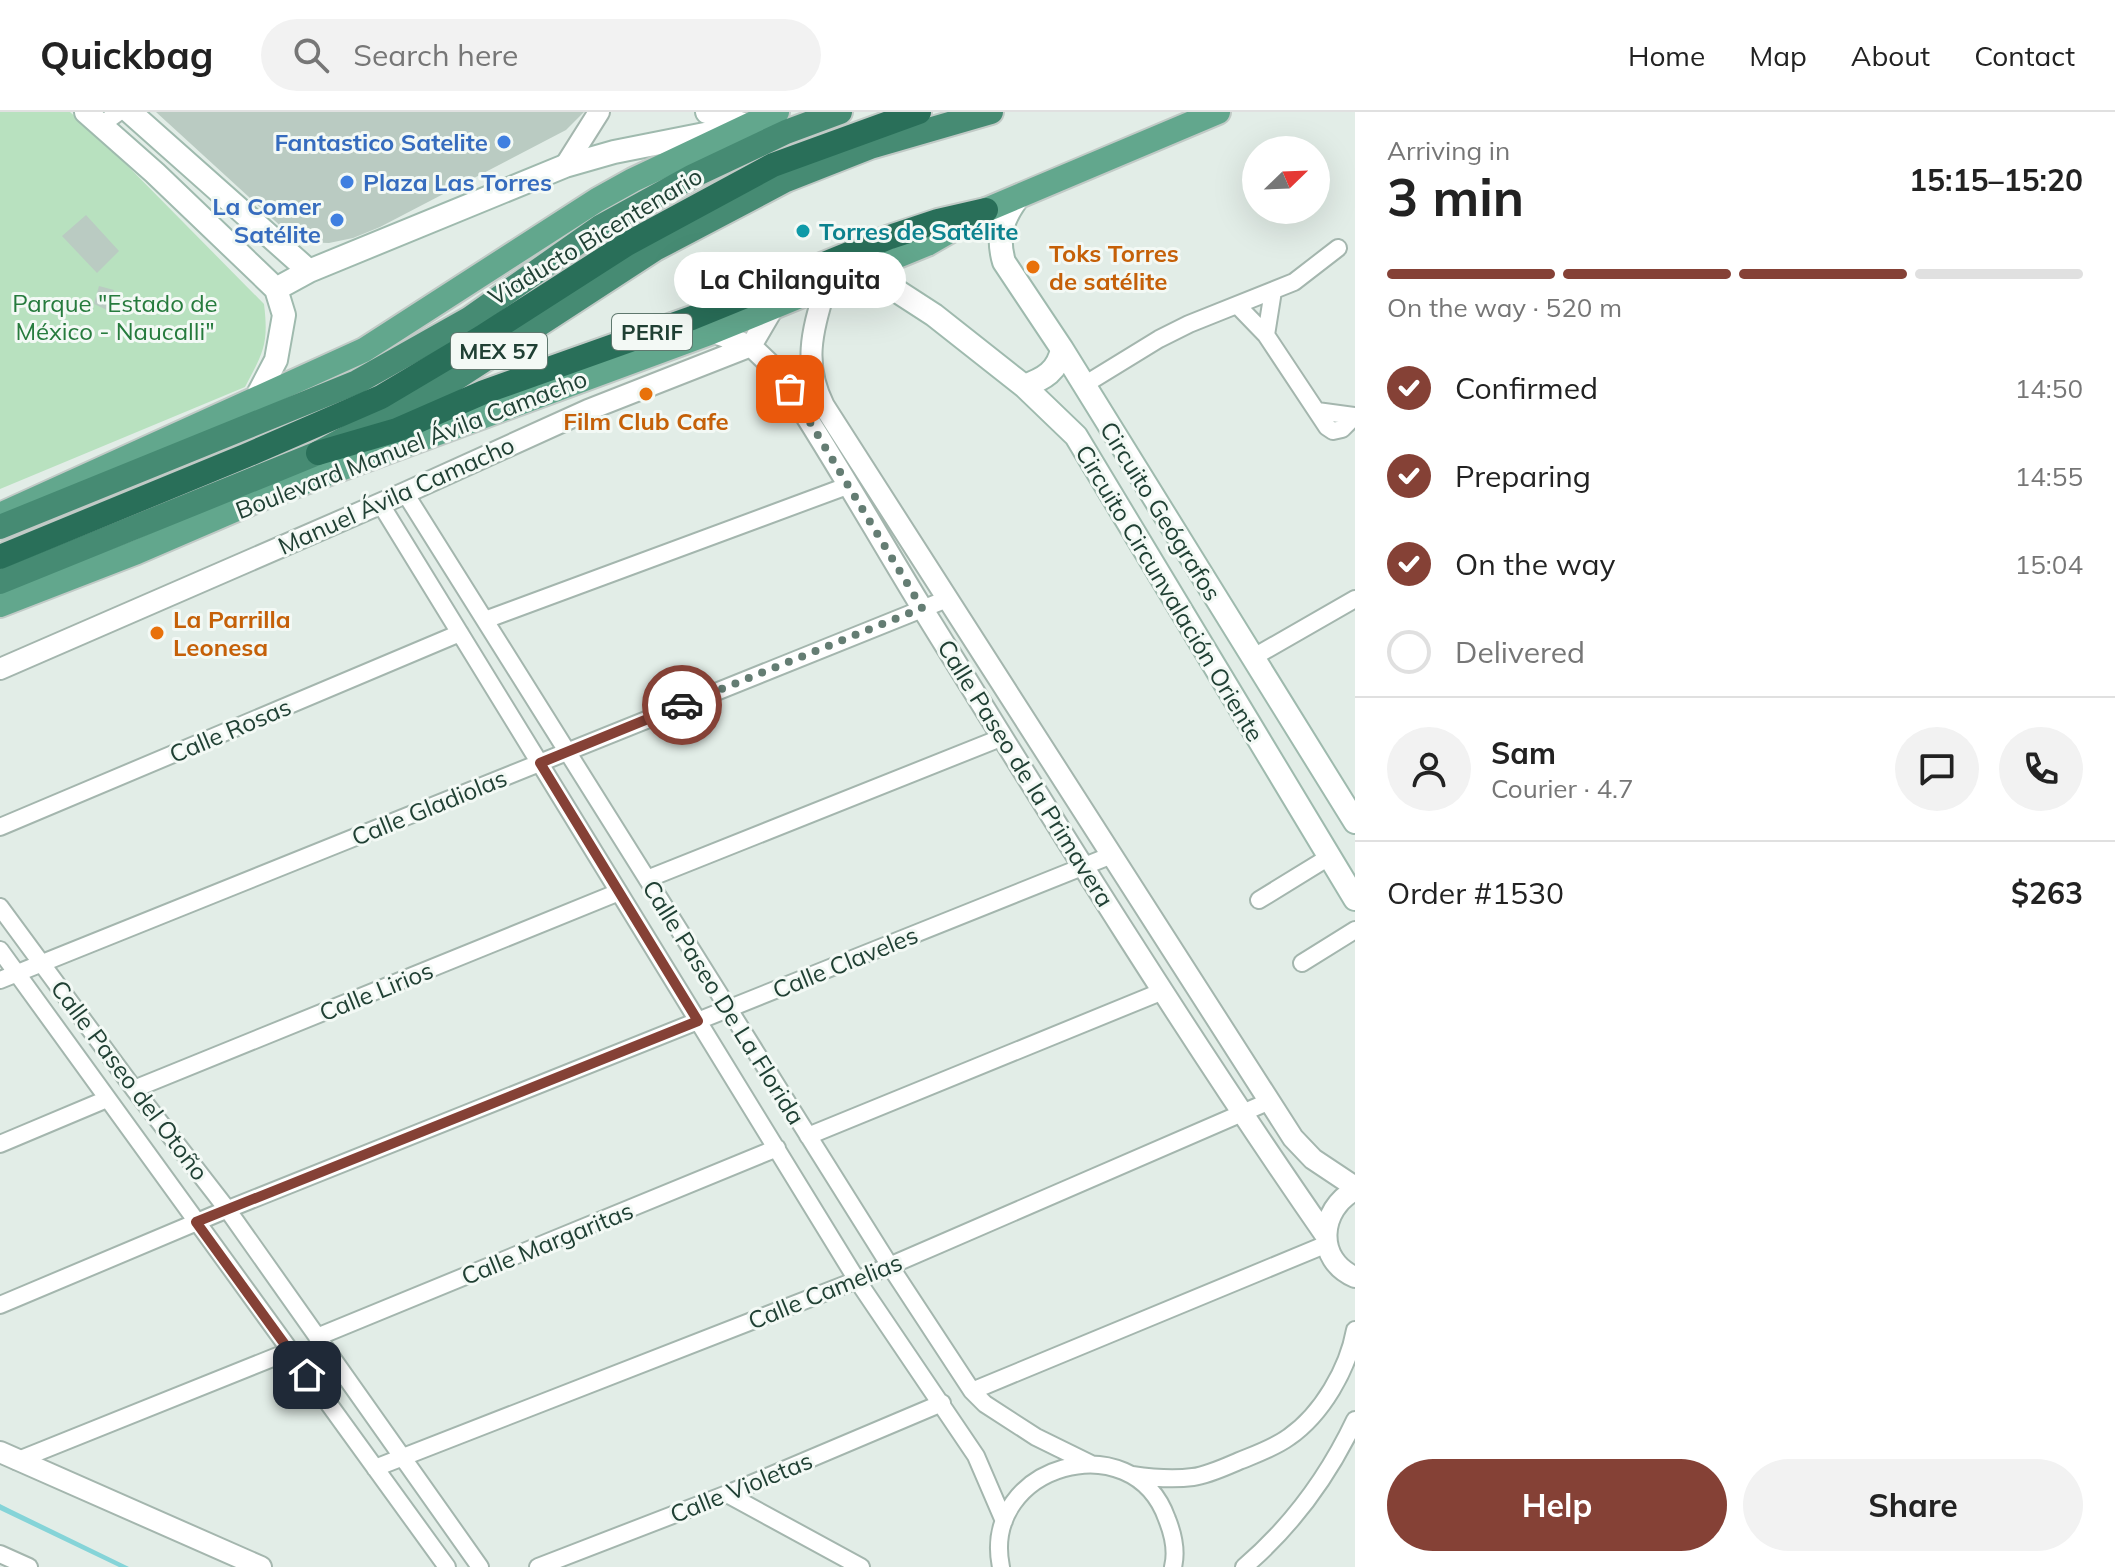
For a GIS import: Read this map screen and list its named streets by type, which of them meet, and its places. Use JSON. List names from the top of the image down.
{
  "streets": {
    "highway": [
      "Viaducto Bicentenario",
      "PERIF",
      "MEX 57",
      "Boulevard Manuel Ávila Camacho"
    ],
    "main road": ["Circuito Geógrafos", "Circuito Circunvalación Oriente"],
    "street": [
      "Manuel Ávila Camacho",
      "Calle Rosas",
      "Calle Paseo de la Primavera",
      "Calle Gladiolas",
      "Calle Claveles",
      "Calle Lirios",
      "Calle Paseo De La Florida",
      "Calle Paseo del Otoño",
      "Calle Margaritas",
      "Calle Camelias",
      "Calle Violetas"
    ]
  },
  "crossings": [
    ["PERIF", "Boulevard Manuel Ávila Camacho"],
    ["Boulevard Manuel Ávila Camacho", "Circuito Geógrafos"],
    ["Boulevard Manuel Ávila Camacho", "Circuito Circunvalación Oriente"],
    ["Boulevard Manuel Ávila Camacho", "Calle Paseo de la Primavera"],
    ["Manuel Ávila Camacho", "Calle Paseo de la Primavera"],
    ["Manuel Ávila Camacho", "Calle Paseo De La Florida"],
    ["Calle Rosas", "Calle Paseo De La Florida"],
    ["Calle Paseo de la Primavera", "Calle Gladiolas"],
    ["Calle Paseo de la Primavera", "Calle Claveles"],
    ["Calle Paseo de la Primavera", "Calle Camelias"],
    ["Calle Gladiolas", "Calle Paseo De La Florida"],
    ["Calle Gladiolas", "Calle Paseo del Otoño"],
    ["Calle Claveles", "Calle Paseo De La Florida"],
    ["Calle Claveles", "Calle Paseo del Otoño"],
    ["Calle Lirios", "Calle Paseo De La Florida"],
    ["Calle Lirios", "Calle Paseo del Otoño"],
    ["Calle Paseo De La Florida", "Calle Margaritas"],
    ["Calle Paseo De La Florida", "Calle Camelias"],
    ["Calle Paseo De La Florida", "Calle Violetas"],
    ["Calle Paseo del Otoño", "Calle Margaritas"],
    ["Calle Paseo del Otoño", "Calle Camelias"]
  ],
  "parks": ["Parque \"Estado de México - Naucalli\""],
  "places": [
    "Fantastico Satelite",
    "Plaza Las Torres",
    "La Comer Satélite",
    "Torres de Satélite",
    "Toks Torres de satélite",
    "La Chilanguita",
    "Film Club Cafe",
    "La Parrilla Leonesa"
  ],
  "north": "top right",
  "page": {
    "header": "Quickbag",
    "search": "Search here",
    "nav": [
      "Home",
      "Map",
      "About",
      "Contact"
    ],
    "heading": ["3 min", "Arriving in", "15:15–15:20"],
    "panel": [
      "Sam",
      "Courier · 4.7",
      "Order #1530",
      "$263"
    ],
    "bar": "On the way · 520 m",
    "bubble": "La Chilanguita",
    "list": [
      ["Confirmed", "14:50"],
      ["Preparing", "14:55"],
      ["On the way", "15:04"],
      "Delivered"
    ],
    "buttons": ["Help", "Share"]
  }
}
